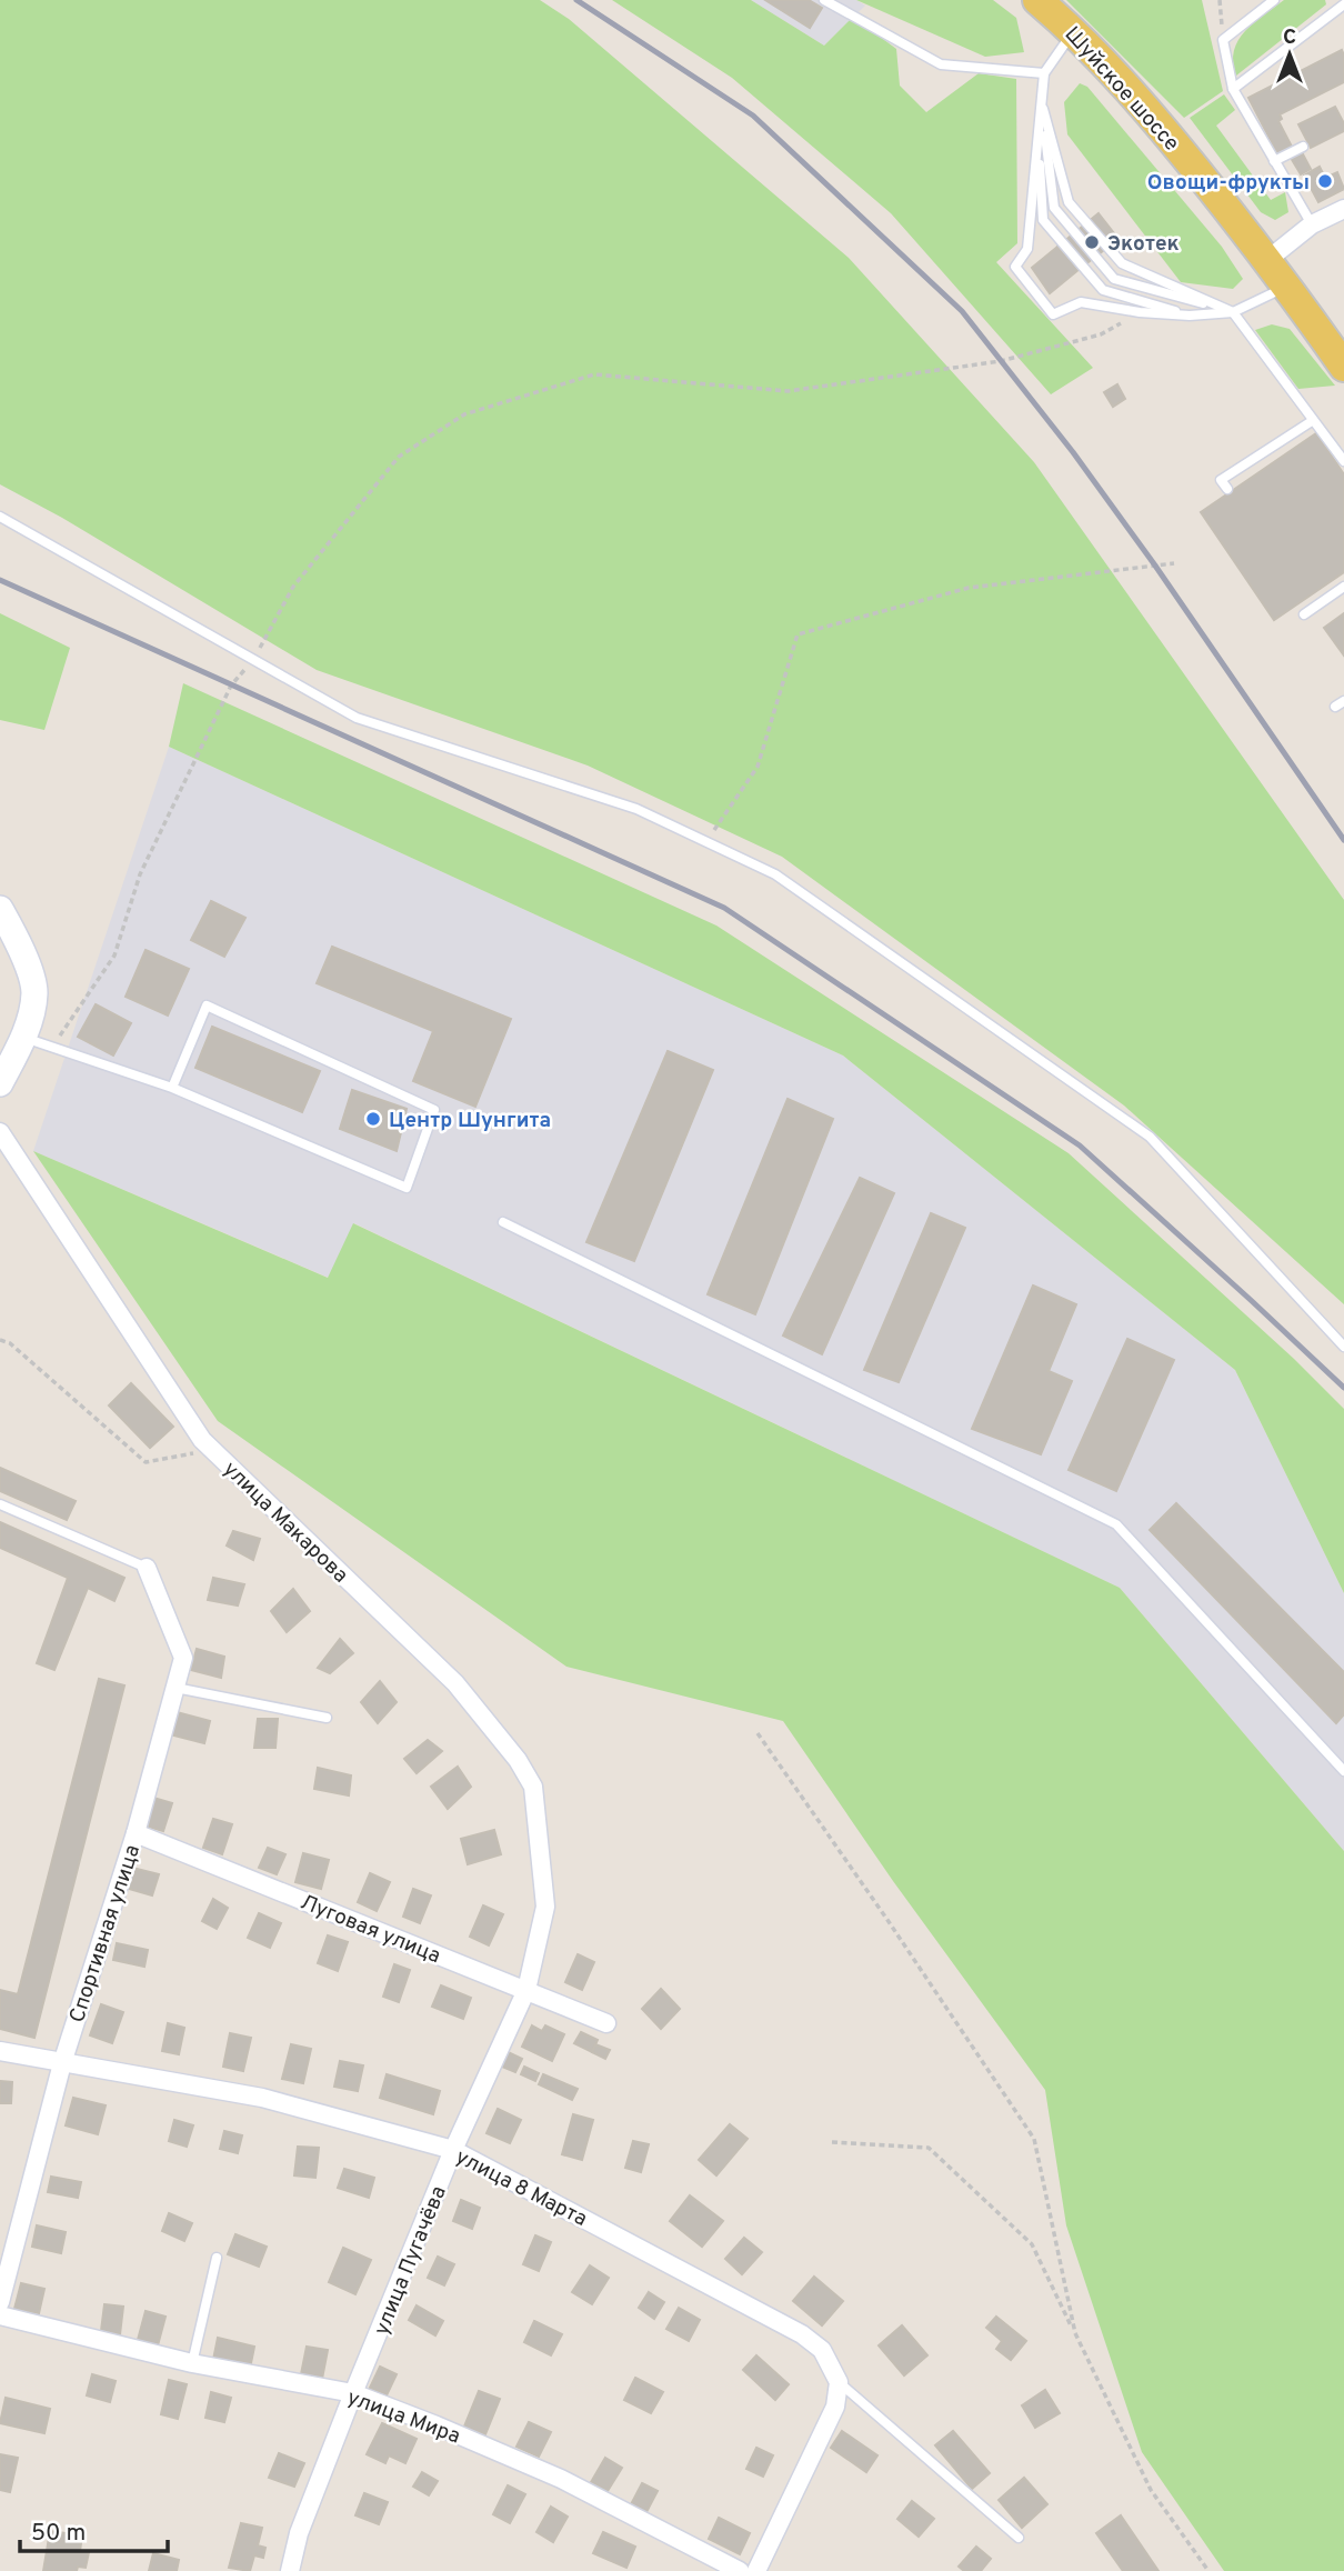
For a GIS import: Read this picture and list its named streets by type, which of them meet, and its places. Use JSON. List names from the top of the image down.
{
  "streets": {
    "main road": ["Шуйское шоссе"],
    "street": [
      "улица Макарова",
      "Луговая улица",
      "Спортивная улица",
      "улица 8 Марта",
      "улица Пугачёва",
      "улица Мира"
    ]
  },
  "crossings": [
    ["улица Макарова", "улица Пугачёва"],
    ["Луговая улица", "Спортивная улица"],
    ["Луговая улица", "улица Пугачёва"],
    ["Спортивная улица", "улица 8 Марта"],
    ["улица 8 Марта", "улица Пугачёва"],
    ["улица Пугачёва", "улица Мира"]
  ],
  "places": ["Овощи-фрукты", "Экотек", "Центр Шунгита"],
  "scale_bar": "50 m",
  "north": "top"
}
